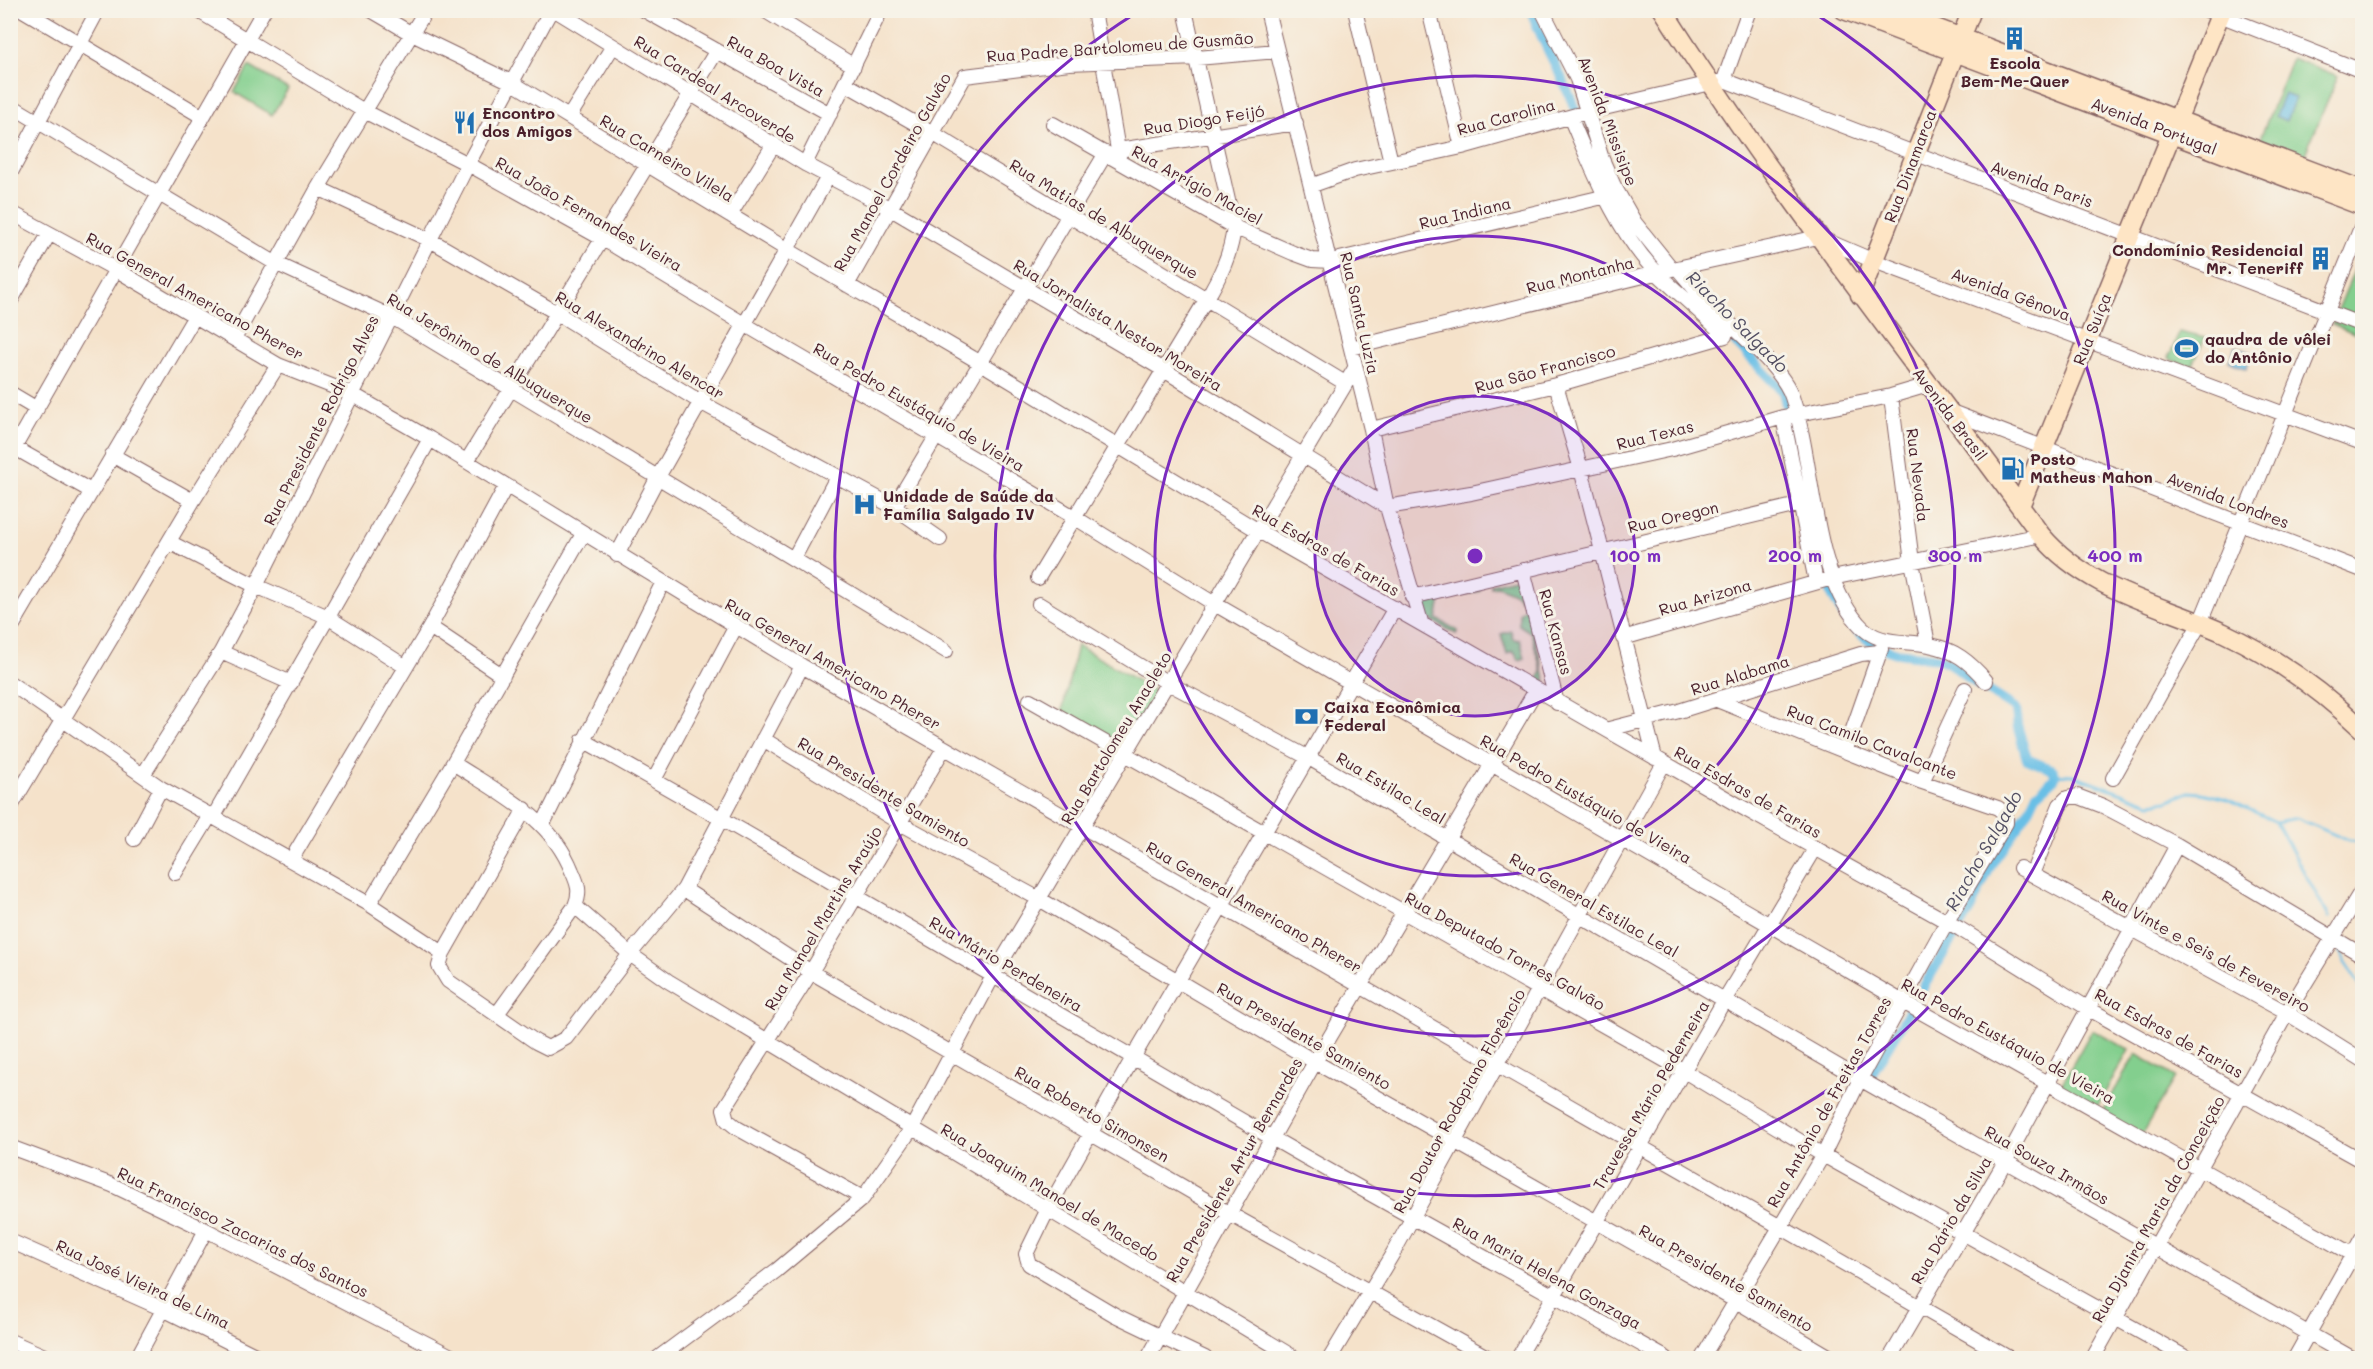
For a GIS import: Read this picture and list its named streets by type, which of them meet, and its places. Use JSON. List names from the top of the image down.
{
  "streets": {
    "street": [
      "Rua Padre Bartolomeu de Gusmão",
      "Rua Boa Vista",
      "Rua Cardeal Arcoverde",
      "Rua Carolina",
      "Rua Diogo Feijó",
      "Avenida Missisipe",
      "Avenida Portugal",
      "Rua Carneiro Vilela",
      "Rua Dinamarca",
      "Rua Manoel Cordeiro Galvão",
      "Avenida Paris",
      "Rua Arrígio Maciel",
      "Rua Indiana",
      "Rua João Fernandes Vieira",
      "Rua Matias de Albuquerque",
      "Rua Montanha",
      "Avenida Gênova",
      "Rua General Americano Pherer",
      "Rua Santa Luzia",
      "Rua Jornalista Nestor Moreira",
      "Rua Suíça",
      "Rua Alexandrino Alencar",
      "Rua Jerônimo de Albuquerque",
      "Rua São Francisco",
      "Rua Pedro Eustáquio de Vieira",
      "Avenida Brasil",
      "Rua Presidente Rodrigo Alves",
      "Rua Texas",
      "Rua Nevada",
      "Avenida Londres",
      "Rua Oregon",
      "Rua Esdras de Farias",
      "Rua Arizona",
      "Rua Kansas",
      "Rua Alabama",
      "Rua Bartolomeu Anacleto",
      "Rua Camilo Cavalcante",
      "Rua Estilac Leal",
      "Rua Presidente Samiento",
      "Rua General Estilac Leal",
      "Rua Manoel Martins Araújo",
      "Rua Deputado Torres Galvão",
      "Rua Vinte e Seis de Fevereiro",
      "Rua Mário Perdeneira",
      "Travessa Mário Pederneira",
      "Rua Doutor Rodopiano Florêncio",
      "Rua Antônio de Freitas Torres",
      "Rua Roberto Simonsen",
      "Rua Souza Irmãos",
      "Rua Presidente Artur Bernardes",
      "Rua Joaquim Manoel de Macedo",
      "Rua Djanira Maria da Conceição",
      "Rua Dário da Silva",
      "Rua Francisco Zacarias dos Santos",
      "Rua Maria Helena Gonzaga",
      "Rua José Vieira de Lima"
    ]
  },
  "crossings": [
    ["Rua Padre Bartolomeu de Gusmão", "Rua Manoel Cordeiro Galvão"],
    ["Rua Padre Bartolomeu de Gusmão", "Rua Santa Luzia"],
    ["Rua Cardeal Arcoverde", "Rua Jornalista Nestor Moreira"],
    ["Rua Cardeal Arcoverde", "Rua Presidente Rodrigo Alves"],
    ["Rua Carolina", "Avenida Missisipe"],
    ["Rua Carolina", "Avenida Paris"],
    ["Rua Carolina", "Rua Santa Luzia"],
    ["Rua Carolina", "Avenida Brasil"],
    ["Rua Diogo Feijó", "Rua Arrígio Maciel"],
    ["Rua Diogo Feijó", "Rua Santa Luzia"],
    ["Avenida Missisipe", "Rua Indiana"],
    ["Avenida Missisipe", "Rua Montanha"],
    ["Avenida Missisipe", "Rua São Francisco"],
    ["Avenida Missisipe", "Rua Texas"],
    ["Avenida Missisipe", "Rua Oregon"],
    ["Avenida Missisipe", "Rua Arizona"],
    ["Avenida Portugal", "Rua Dinamarca"],
    ["Avenida Portugal", "Rua Suíça"],
    ["Rua Carneiro Vilela", "Rua Manoel Cordeiro Galvão"],
    ["Rua Carneiro Vilela", "Rua Presidente Rodrigo Alves"],
    ["Rua Carneiro Vilela", "Rua Esdras de Farias"],
    ["Rua Dinamarca", "Avenida Paris"],
    ["Rua Dinamarca", "Avenida Gênova"],
    ["Rua Dinamarca", "Avenida Brasil"],
    ["Rua Manoel Cordeiro Galvão", "Rua Matias de Albuquerque"],
    ["Rua Manoel Cordeiro Galvão", "Rua Jornalista Nestor Moreira"],
    ["Avenida Paris", "Rua Suíça"],
    ["Avenida Paris", "Avenida Brasil"],
    ["Rua Arrígio Maciel", "Rua Indiana"],
    ["Rua Arrígio Maciel", "Rua Santa Luzia"],
    ["Rua Indiana", "Rua Santa Luzia"],
    ["Rua João Fernandes Vieira", "Rua Pedro Eustáquio de Vieira"],
    ["Rua João Fernandes Vieira", "Rua Presidente Rodrigo Alves"],
    ["Rua Matias de Albuquerque", "Rua Bartolomeu Anacleto"],
    ["Rua Montanha", "Avenida Gênova"],
    ["Rua Montanha", "Rua Santa Luzia"],
    ["Rua Montanha", "Avenida Brasil"],
    ["Avenida Gênova", "Rua Suíça"],
    ["Avenida Gênova", "Avenida Brasil"],
    ["Rua General Americano Pherer", "Rua Presidente Rodrigo Alves"],
    ["Rua General Americano Pherer", "Rua Bartolomeu Anacleto"],
    ["Rua General Americano Pherer", "Rua Manoel Martins Araújo"],
    ["Rua General Americano Pherer", "Travessa Mário Pederneira"],
    ["Rua General Americano Pherer", "Rua Doutor Rodopiano Florêncio"],
    ["Rua General Americano Pherer", "Rua Antônio de Freitas Torres"],
    ["Rua General Americano Pherer", "Rua Presidente Artur Bernardes"],
    ["Rua General Americano Pherer", "Rua Dário da Silva"],
    ["Rua Santa Luzia", "Rua Jornalista Nestor Moreira"],
    ["Rua Santa Luzia", "Rua São Francisco"],
    ["Rua Santa Luzia", "Rua Texas"],
    ["Rua Santa Luzia", "Rua Oregon"],
    ["Rua Santa Luzia", "Rua Esdras de Farias"],
    ["Rua Santa Luzia", "Rua Bartolomeu Anacleto"],
    ["Rua Jornalista Nestor Moreira", "Rua Texas"],
    ["Rua Jornalista Nestor Moreira", "Rua Bartolomeu Anacleto"],
    ["Rua Suíça", "Avenida Brasil"],
    ["Rua Suíça", "Avenida Londres"],
    ["Rua Alexandrino Alencar", "Rua Presidente Rodrigo Alves"],
    ["Rua Jerônimo de Albuquerque", "Rua Presidente Rodrigo Alves"],
    ["Rua Pedro Eustáquio de Vieira", "Rua Bartolomeu Anacleto"],
    ["Rua Pedro Eustáquio de Vieira", "Travessa Mário Pederneira"],
    ["Rua Pedro Eustáquio de Vieira", "Rua Doutor Rodopiano Florêncio"],
    ["Rua Pedro Eustáquio de Vieira", "Rua Antônio de Freitas Torres"],
    ["Rua Pedro Eustáquio de Vieira", "Rua Presidente Artur Bernardes"],
    ["Rua Pedro Eustáquio de Vieira", "Rua Djanira Maria da Conceição"],
    ["Rua Pedro Eustáquio de Vieira", "Rua Dário da Silva"],
    ["Avenida Brasil", "Rua Texas"],
    ["Avenida Brasil", "Avenida Londres"],
    ["Avenida Brasil", "Rua Arizona"],
    ["Rua Texas", "Rua Nevada"],
    ["Rua Nevada", "Rua Arizona"],
    ["Rua Oregon", "Rua Kansas"],
    ["Rua Esdras de Farias", "Rua Kansas"],
    ["Rua Esdras de Farias", "Rua Alabama"],
    ["Rua Esdras de Farias", "Rua Bartolomeu Anacleto"],
    ["Rua Esdras de Farias", "Travessa Mário Pederneira"],
    ["Rua Esdras de Farias", "Rua Doutor Rodopiano Florêncio"],
    ["Rua Esdras de Farias", "Rua Antônio de Freitas Torres"],
    ["Rua Esdras de Farias", "Rua Presidente Artur Bernardes"],
    ["Rua Esdras de Farias", "Rua Djanira Maria da Conceição"],
    ["Rua Esdras de Farias", "Rua Dário da Silva"],
    ["Rua Alabama", "Rua Camilo Cavalcante"],
    ["Rua Bartolomeu Anacleto", "Rua Estilac Leal"],
    ["Rua Bartolomeu Anacleto", "Rua Presidente Samiento"],
    ["Rua Bartolomeu Anacleto", "Rua Manoel Martins Araújo"],
    ["Rua Bartolomeu Anacleto", "Rua Deputado Torres Galvão"],
    ["Rua Bartolomeu Anacleto", "Rua Mário Perdeneira"],
    ["Rua Bartolomeu Anacleto", "Rua Roberto Simonsen"],
    ["Rua Bartolomeu Anacleto", "Rua Joaquim Manoel de Macedo"],
    ["Rua Camilo Cavalcante", "Rua Antônio de Freitas Torres"],
    ["Rua Estilac Leal", "Rua General Estilac Leal"],
    ["Rua Estilac Leal", "Rua Presidente Artur Bernardes"],
    ["Rua Presidente Samiento", "Rua Manoel Martins Araújo"],
    ["Rua Presidente Samiento", "Travessa Mário Pederneira"],
    ["Rua Presidente Samiento", "Rua Doutor Rodopiano Florêncio"],
    ["Rua Presidente Samiento", "Rua Antônio de Freitas Torres"],
    ["Rua Presidente Samiento", "Rua Presidente Artur Bernardes"],
    ["Rua General Estilac Leal", "Travessa Mário Pederneira"],
    ["Rua General Estilac Leal", "Rua Doutor Rodopiano Florêncio"],
    ["Rua General Estilac Leal", "Rua Souza Irmãos"],
    ["Rua General Estilac Leal", "Rua Presidente Artur Bernardes"],
    ["Rua Manoel Martins Araújo", "Rua Mário Perdeneira"],
    ["Rua Manoel Martins Araújo", "Rua Roberto Simonsen"],
    ["Rua Manoel Martins Araújo", "Rua Joaquim Manoel de Macedo"],
    ["Rua Deputado Torres Galvão", "Travessa Mário Pederneira"],
    ["Rua Deputado Torres Galvão", "Rua Doutor Rodopiano Florêncio"],
    ["Rua Deputado Torres Galvão", "Rua Antônio de Freitas Torres"],
    ["Rua Deputado Torres Galvão", "Rua Presidente Artur Bernardes"],
    ["Rua Deputado Torres Galvão", "Rua Djanira Maria da Conceição"],
    ["Rua Deputado Torres Galvão", "Rua Dário da Silva"],
    ["Rua Vinte e Seis de Fevereiro", "Rua Djanira Maria da Conceição"],
    ["Rua Vinte e Seis de Fevereiro", "Rua Dário da Silva"],
    ["Rua Mário Perdeneira", "Rua Doutor Rodopiano Florêncio"],
    ["Rua Mário Perdeneira", "Rua Presidente Artur Bernardes"],
    ["Rua Mário Perdeneira", "Rua Maria Helena Gonzaga"],
    ["Travessa Mário Pederneira", "Rua Souza Irmãos"],
    ["Travessa Mário Pederneira", "Rua Maria Helena Gonzaga"],
    ["Rua Doutor Rodopiano Florêncio", "Rua Roberto Simonsen"],
    ["Rua Doutor Rodopiano Florêncio", "Rua Maria Helena Gonzaga"],
    ["Rua Antônio de Freitas Torres", "Rua Souza Irmãos"],
    ["Rua Roberto Simonsen", "Rua Presidente Artur Bernardes"],
    ["Rua Souza Irmãos", "Rua Djanira Maria da Conceição"],
    ["Rua Souza Irmãos", "Rua Dário da Silva"],
    ["Rua Presidente Artur Bernardes", "Rua Joaquim Manoel de Macedo"]
  ],
  "water": ["Riacho Salgado"],
  "places": {
    "building": ["Escola Bem-Me-Quer", "Condomínio Residencial Mr. Teneriff"],
    "restaurant": ["Encontro dos Amigos"],
    "sports": ["qaudra de vôlei do Antônio"],
    "fuel station": ["Posto Matheus Mahon"],
    "hospital": ["Unidade de Saúde da Família Salgado IV"],
    "bank": ["Caixa Econômica Federal"]
  },
  "rings": [
    "100 m",
    "200 m",
    "300 m",
    "400 m"
  ]
}
